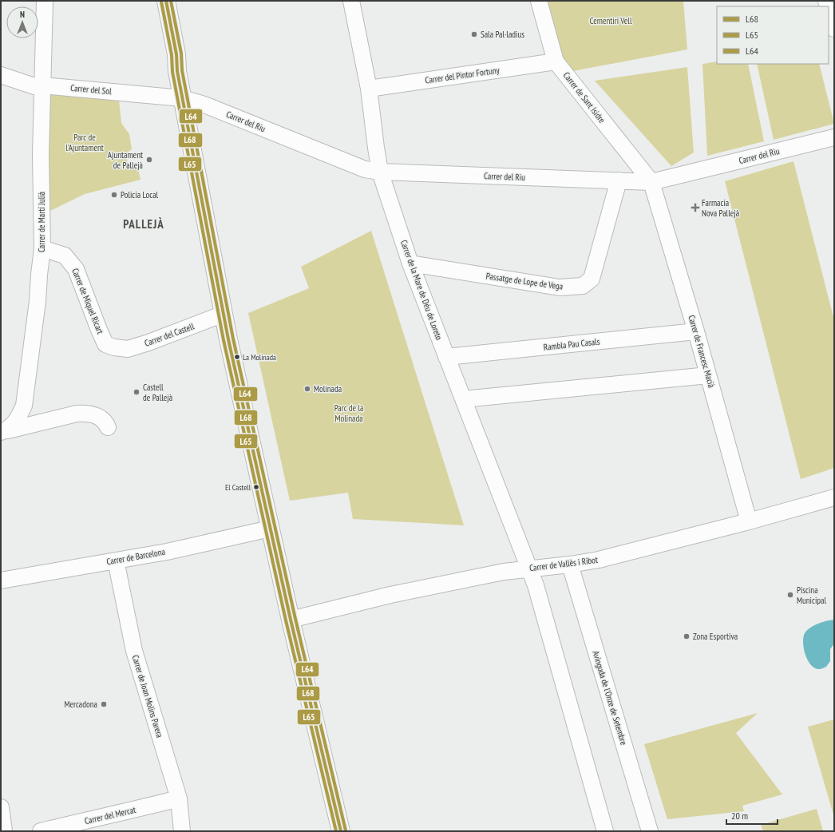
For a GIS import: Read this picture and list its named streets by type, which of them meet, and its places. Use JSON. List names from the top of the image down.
{
  "streets": {
    "street": [
      "Carrer del Pintor Fortuny",
      "Carrer del Sol",
      "Carrer de Sant Isidre",
      "Carrer del Riu",
      "Carrer de Martí Julià",
      "Passatge de Lope de Vega",
      "Carrer de la Mare de Déu de Loreto",
      "Carrer de Miquel Ricart",
      "Carrer del Castell",
      "Rambla Pau Casals",
      "Carrer de Francesc Macià",
      "Carrer de Barcelona",
      "Carrer de Vallès i Ribot",
      "Carrer de Joan Molins Parera",
      "Avinguda de l'Onze de Setembre",
      "Carrer del Mercat"
    ]
  },
  "crossings": [
    ["Carrer del Pintor Fortuny", "Carrer de Sant Isidre"],
    ["Carrer del Pintor Fortuny", "Carrer de la Mare de Déu de Loreto"],
    ["Carrer del Sol", "Carrer del Riu"],
    ["Carrer del Sol", "Carrer de Martí Julià"],
    ["Carrer de Sant Isidre", "Carrer del Riu"],
    ["Carrer de Sant Isidre", "Carrer de Francesc Macià"],
    ["Carrer del Riu", "Passatge de Lope de Vega"],
    ["Carrer del Riu", "Carrer de la Mare de Déu de Loreto"],
    ["Carrer del Riu", "Carrer de Francesc Macià"],
    ["Carrer de Martí Julià", "Carrer de Miquel Ricart"],
    ["Passatge de Lope de Vega", "Carrer de la Mare de Déu de Loreto"],
    ["Carrer de la Mare de Déu de Loreto", "Rambla Pau Casals"],
    ["Carrer de la Mare de Déu de Loreto", "Carrer de Vallès i Ribot"],
    ["Carrer de Miquel Ricart", "Carrer del Castell"],
    ["Rambla Pau Casals", "Carrer de Francesc Macià"],
    ["Carrer de Francesc Macià", "Carrer de Vallès i Ribot"],
    ["Carrer de Barcelona", "Carrer de Joan Molins Parera"],
    ["Carrer de Vallès i Ribot", "Avinguda de l'Onze de Setembre"],
    ["Carrer de Joan Molins Parera", "Carrer del Mercat"]
  ],
  "districts": ["PALLEJÀ"],
  "parks": ["Cementiri Vell", "Parc de l'Ajuntament", "Parc de la Molinada"],
  "places": {
    "other": [
      "Sala Pal·ladius",
      "Ajuntament de Pallejà",
      "Policia Local",
      "La Molinada",
      "Molinada",
      "Castell de Pallejà",
      "El Castell",
      "Piscina Municipal",
      "Zona Esportiva",
      "Mercadona"
    ],
    "health": ["Farmacia Nova Pallejà"]
  },
  "lines": ["transit line L68", "transit line L64", "transit line L65"],
  "legend": ["L68", "L65", "L64"],
  "scale_bar": "20 m",
  "north": "top"
}
